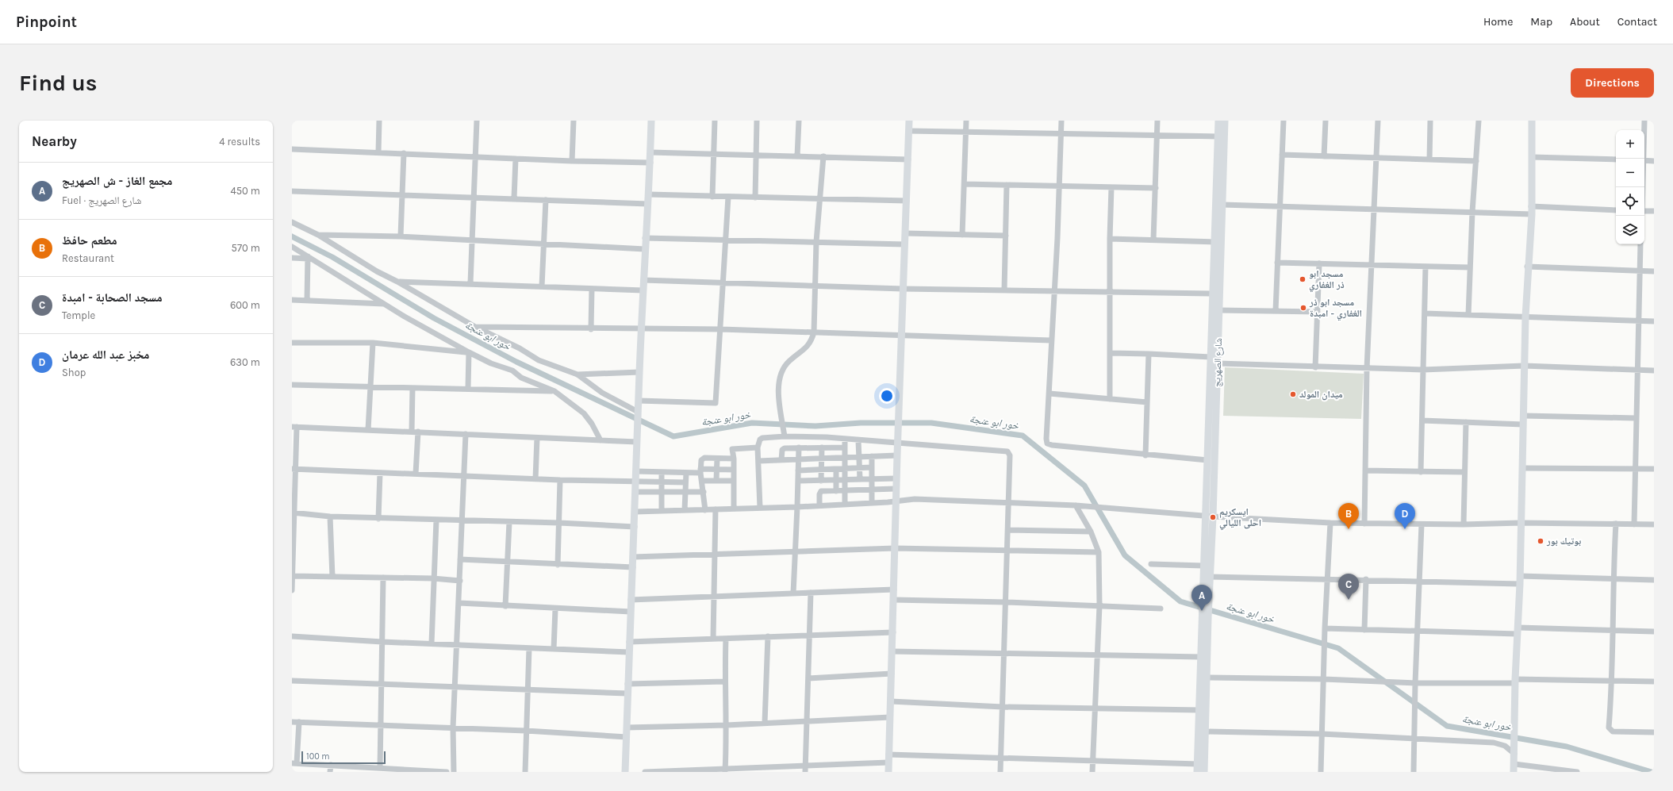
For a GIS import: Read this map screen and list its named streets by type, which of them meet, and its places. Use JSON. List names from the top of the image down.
{
  "streets": {
    "street": ["شارع الصهريج"]
  },
  "water": ["خور ابو عنجة"],
  "places": [
    "مسجد ابو ذر الغفاري",
    "مسجد ابو ذر الغفاري - امبدة",
    "ميدان المولد",
    "ايسكريم احلى الليالي",
    "بوتيك بور"
  ],
  "scale_bar": "100 m",
  "page": {
    "header": "Pinpoint",
    "nav": [
      "Home",
      "Map",
      "About",
      "Contact"
    ],
    "buttons": "Directions",
    "title": "Find us",
    "heading": ["Nearby", "4 results"],
    "map_buttons": ["+", "−"],
    "list": [
      {
        "mark": "A",
        "name": "مجمع الغاز - ش الصهريج",
        "note": "Fuel · شارع الصهريج",
        "value": "450 m"
      },
      {
        "mark": "B",
        "name": "مطعم حافظ",
        "note": "Restaurant",
        "value": "570 m"
      },
      {
        "mark": "C",
        "name": "مسجد الصحابة - امبدة",
        "note": "Temple",
        "value": "600 m"
      },
      {
        "mark": "D",
        "name": "مخبز عبد الله عرمان",
        "note": "Shop",
        "value": "630 m"
      }
    ],
    "pins": [
      "B",
      "D",
      "C",
      "A"
    ],
    "scale": "100 m"
  }
}
